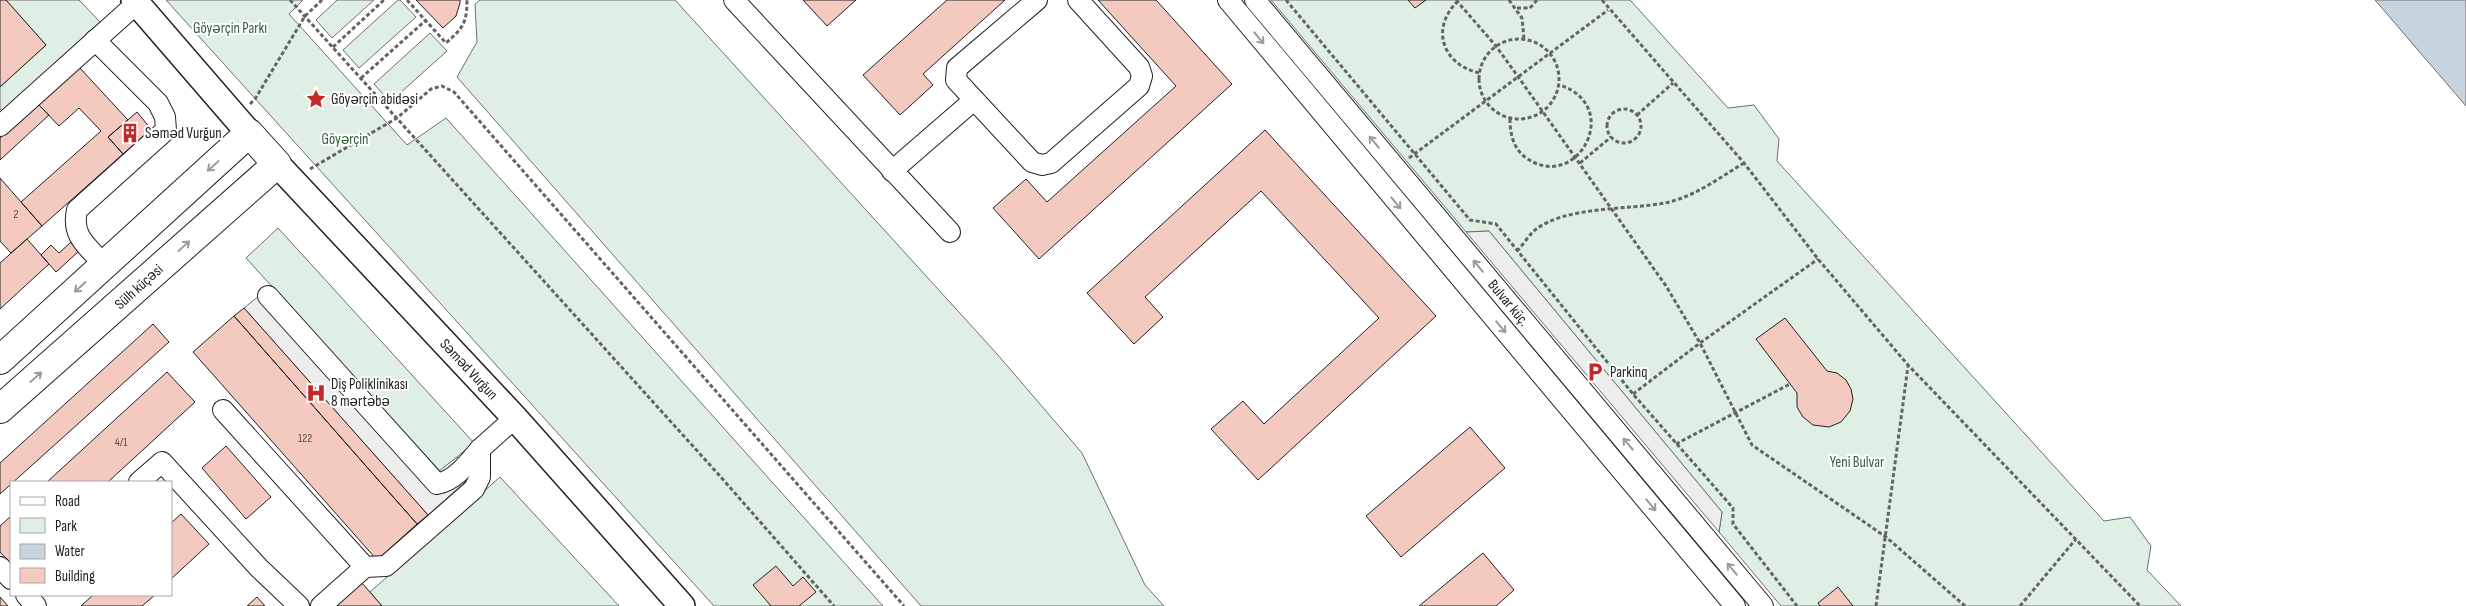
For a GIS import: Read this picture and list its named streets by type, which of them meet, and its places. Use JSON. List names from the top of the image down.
{
  "streets": {
    "highway": ["Sülh küçəsi", "Səməd Vurğun"],
    "street": ["Bulvar küç."]
  },
  "crossings": [
    ["Sülh küçəsi", "Səməd Vurğun"]
  ],
  "parks": ["Göyərçin Parkı", "Göyərçin", "Yeni Bulvar"],
  "places": {
    "place": ["Göyərçin abidəsi"],
    "building": ["Səməd Vurğun"],
    "parking": ["Parkinq"],
    "hospital": ["Diş Poliklinikası 8 mərtəbə"]
  },
  "house_numbers": ["2", "122", "4/1"],
  "legend": [
    "Road",
    "Park",
    "Water",
    "Building"
  ]
}
